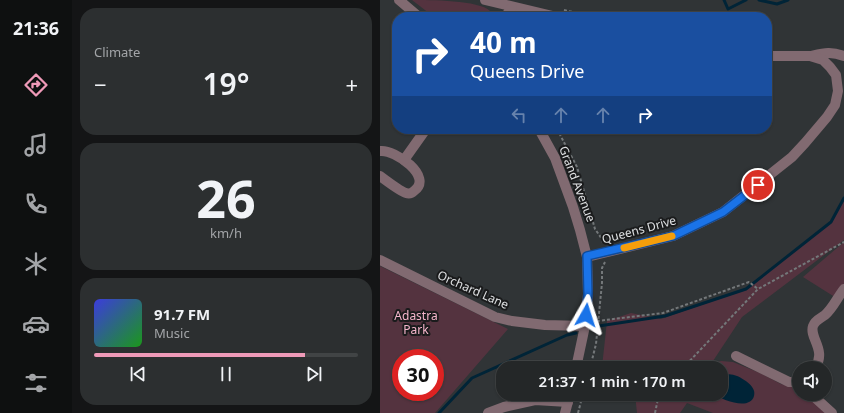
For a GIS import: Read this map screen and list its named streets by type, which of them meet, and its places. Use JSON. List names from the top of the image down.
{
  "streets": {
    "street": ["Grand Avenue", "Queens Drive", "Orchard Lane"]
  },
  "crossings": [
    ["Grand Avenue", "Queens Drive"],
    ["Grand Avenue", "Orchard Lane"]
  ],
  "parks": ["Adastra Park"],
  "page": {
    "tabs": "21:36",
    "tile": [
      "Climate",
      ["26", "km/h"]
    ],
    "turn": ["40 m", "Queens Drive"],
    "heat": ["−", "19°", "+"],
    "song": ["91.7 FM", "Music"],
    "limit": "30",
    "trip": "21:37 · 1 min · 170 m"
  }
}
